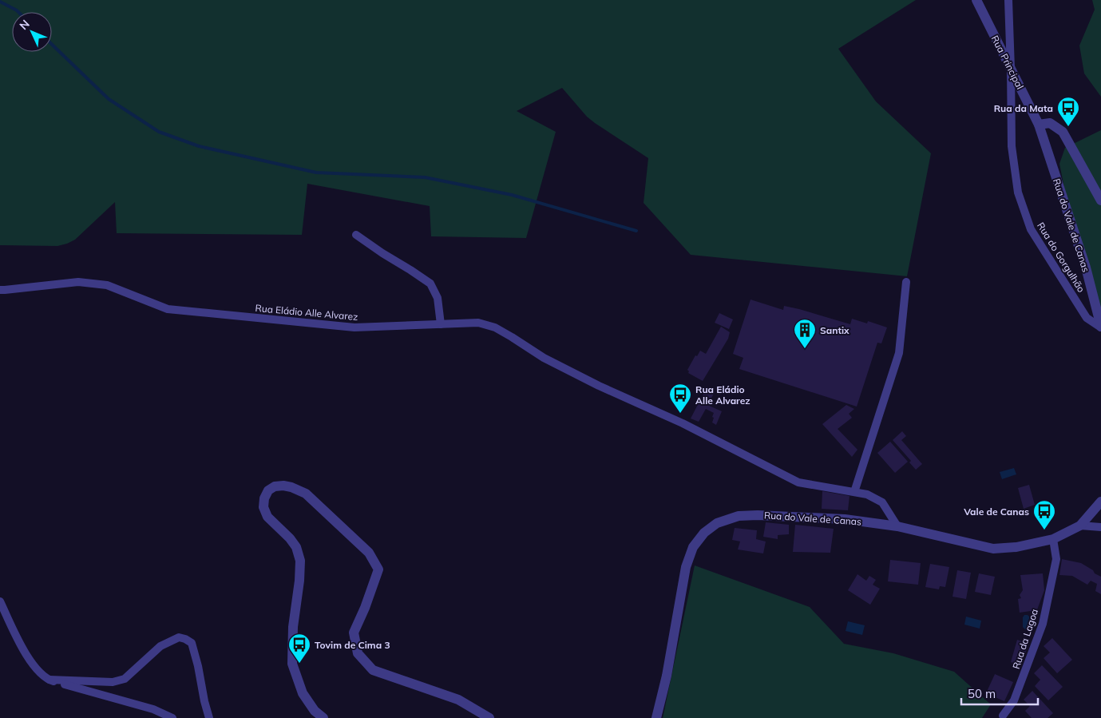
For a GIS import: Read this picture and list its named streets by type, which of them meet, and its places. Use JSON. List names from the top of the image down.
{
  "streets": {
    "street": [
      "Rua Principal",
      "Rua do Vale de Canas",
      "Rua do Gorgulhão",
      "Rua Eládio Alle Alvarez",
      "Rua da Lagoa"
    ]
  },
  "crossings": [
    ["Rua Principal", "Rua do Vale de Canas"],
    ["Rua Principal", "Rua do Gorgulhão"],
    ["Rua do Vale de Canas", "Rua do Gorgulhão"],
    ["Rua do Vale de Canas", "Rua Eládio Alle Alvarez"],
    ["Rua do Vale de Canas", "Rua da Lagoa"]
  ],
  "places": {
    "bus stop": [
      "Rua da Mata",
      "Rua Eládio Alle Alvarez",
      "Vale de Canas",
      "Tovim de Cima 3"
    ],
    "building": ["Santix"]
  },
  "scale_bar": "50 m",
  "north": "top left"
}
